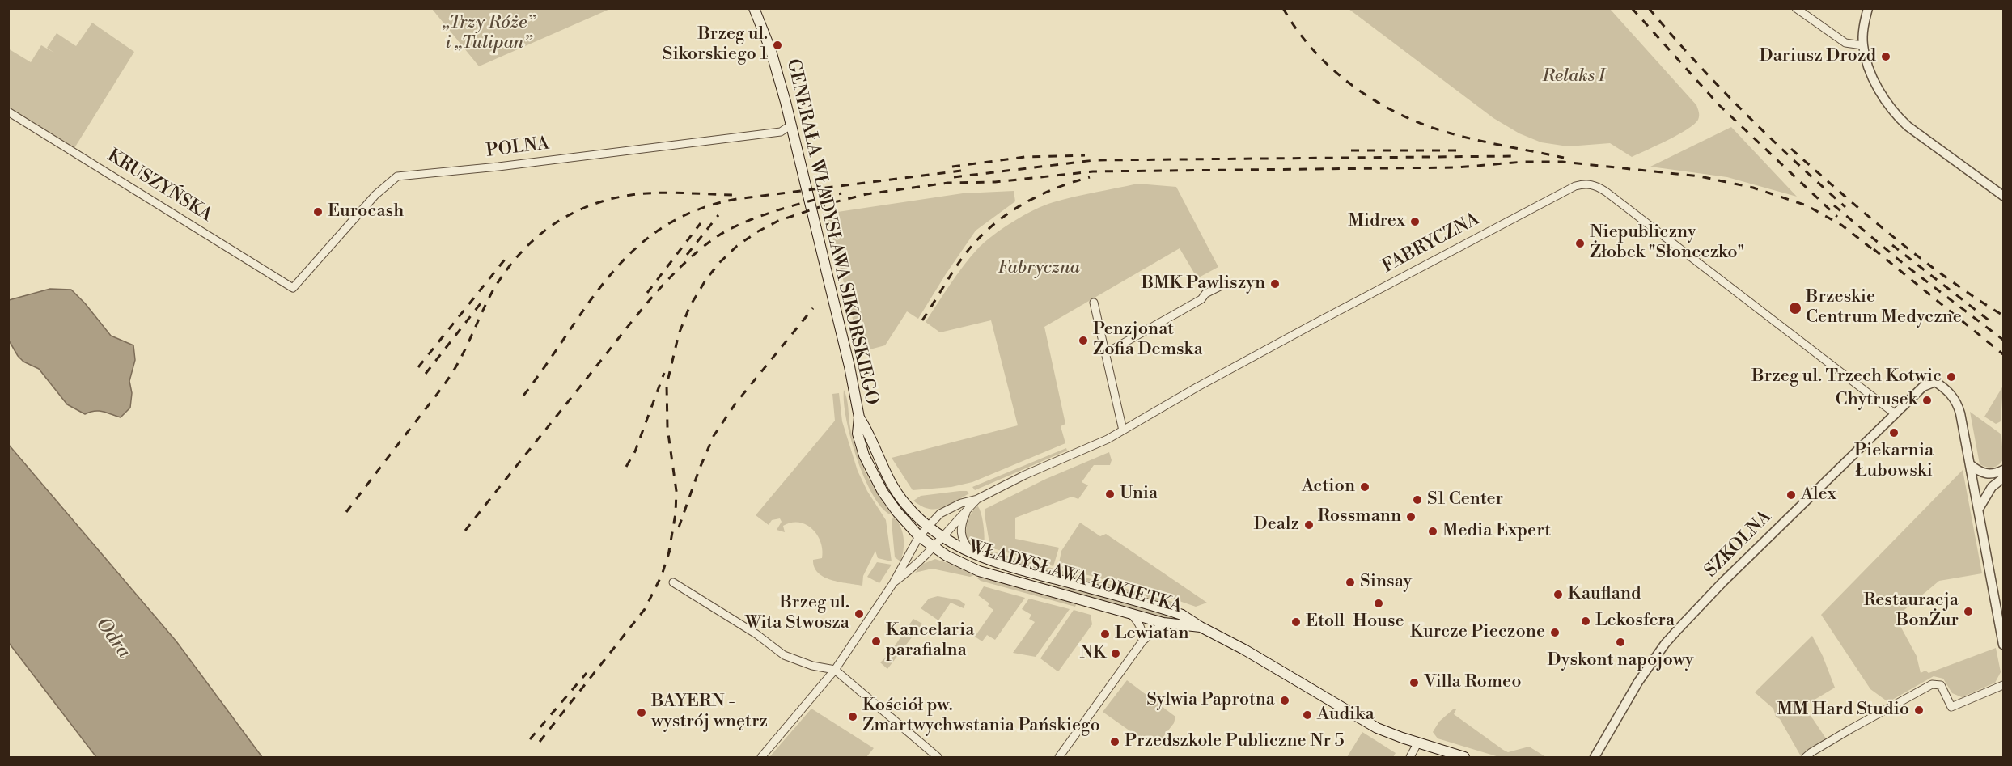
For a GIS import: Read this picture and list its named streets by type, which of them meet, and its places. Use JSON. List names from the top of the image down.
{
  "streets": {
    "main road": ["GENERAŁA WŁADYSŁAWA SIKORSKIEGO", "WŁADYSŁAWA ŁOKIETKA"],
    "street": [
      "POLNA",
      "KRUSZYŃSKA",
      "FABRYCZNA",
      "SZKOLNA"
    ]
  },
  "crossings": [
    ["POLNA", "KRUSZYŃSKA"],
    ["POLNA", "GENERAŁA WŁADYSŁAWA SIKORSKIEGO"],
    ["GENERAŁA WŁADYSŁAWA SIKORSKIEGO", "FABRYCZNA"],
    ["GENERAŁA WŁADYSŁAWA SIKORSKIEGO", "WŁADYSŁAWA ŁOKIETKA"],
    ["FABRYCZNA", "SZKOLNA"],
    ["FABRYCZNA", "WŁADYSŁAWA ŁOKIETKA"]
  ],
  "water": ["Odra"],
  "parks": ["„Trzy Róże” i „Tulipan”", "Relaks I", "Fabryczna"],
  "places": [
    "Brzeg ul. Sikorskiego 1",
    "Dariusz Drozd",
    "Eurocash",
    "Midrex",
    "Niepubliczny Żłobek \"Słoneczko\"",
    "BMK Pawliszyn",
    "Brzeskie Centrum Medyczne",
    "Penzjonat Zofia Demska",
    "Brzeg ul. Trzech Kotwic",
    "Chytrusek",
    "Piekarnia Łubowski",
    "Action",
    "Unia",
    "Alex",
    "S1 Center",
    "Rossmann",
    "Dealz",
    "Media Expert",
    "Sinsay",
    "Kaufland",
    "House",
    "Restauracja BonŻur",
    "Brzeg ul. Wita Stwosza",
    "Lekosfera",
    "Etoll",
    "Kurcze Pieczone",
    "Lewiatan",
    "Kancelaria parafialna",
    "Dyskont napojowy",
    "NK",
    "Villa Romeo",
    "Sylwia Paprotna",
    "MM Hard Studio",
    "BAYERN - wystrój wnętrz",
    "Audika",
    "Kościół pw. Zmartwychwstania Pańskiego",
    "Przedszkole Publiczne Nr 5"
  ]
}
